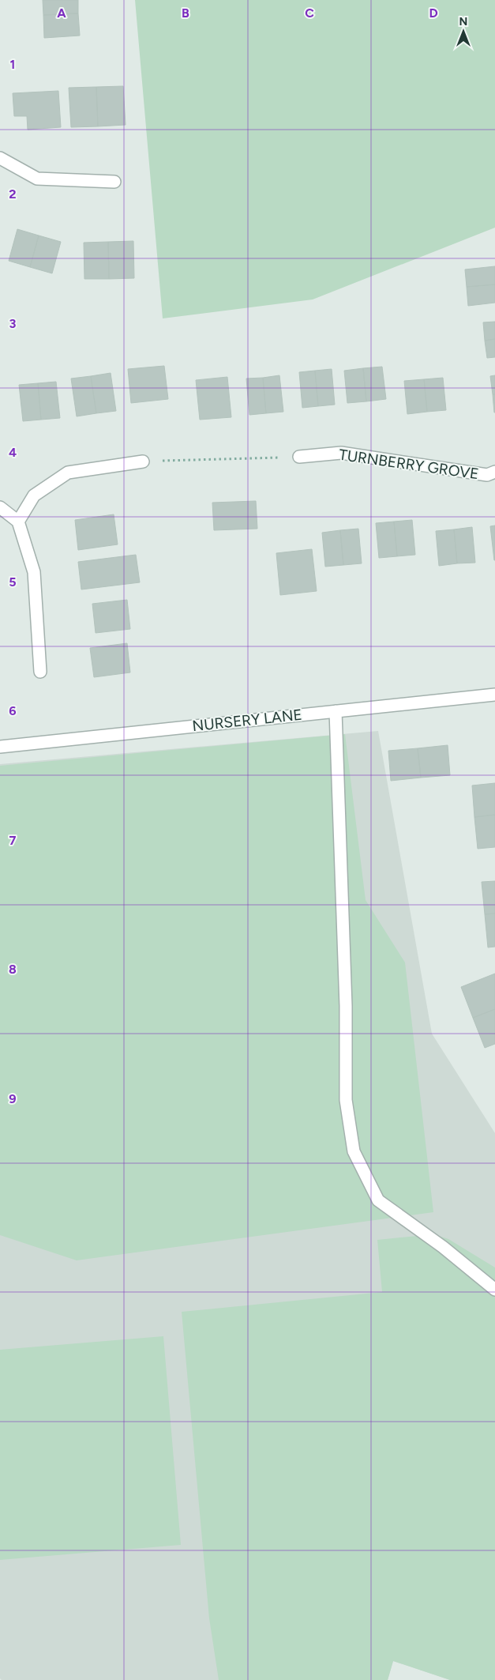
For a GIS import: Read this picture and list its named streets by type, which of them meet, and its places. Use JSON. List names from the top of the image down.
{
  "streets": {
    "street": ["TURNBERRY GROVE", "NURSERY LANE"]
  },
  "north": "top",
  "grid": {
    "columns": [
      "A",
      "B",
      "C",
      "D"
    ],
    "rows": [
      "1",
      "2",
      "3",
      "4",
      "5",
      "6",
      "7",
      "8",
      "9"
    ]
  }
}
